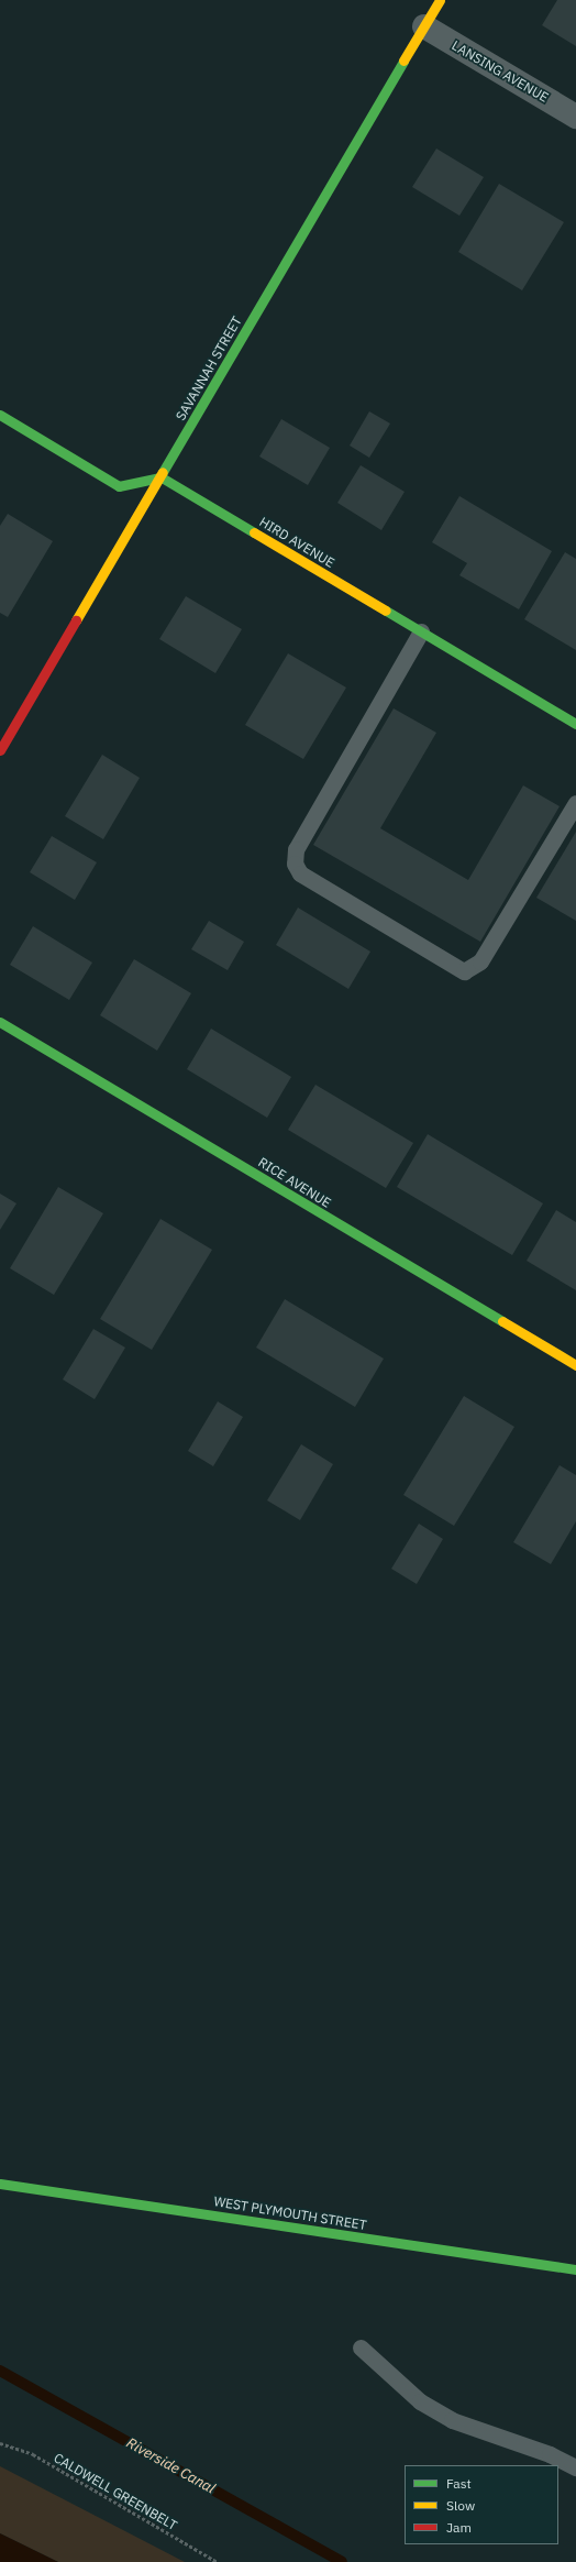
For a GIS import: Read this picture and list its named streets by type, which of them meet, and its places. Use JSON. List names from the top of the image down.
{
  "streets": {
    "street": [
      "LANSING AVENUE",
      "SAVANNAH STREET",
      "HIRD AVENUE",
      "RICE AVENUE",
      "WEST PLYMOUTH STREET"
    ],
    "path": ["CALDWELL GREENBELT"]
  },
  "crossings": [
    ["LANSING AVENUE", "SAVANNAH STREET"],
    ["SAVANNAH STREET", "HIRD AVENUE"]
  ],
  "water": ["Riverside Canal"],
  "legend": ["Fast", "Slow", "Jam"]
}
